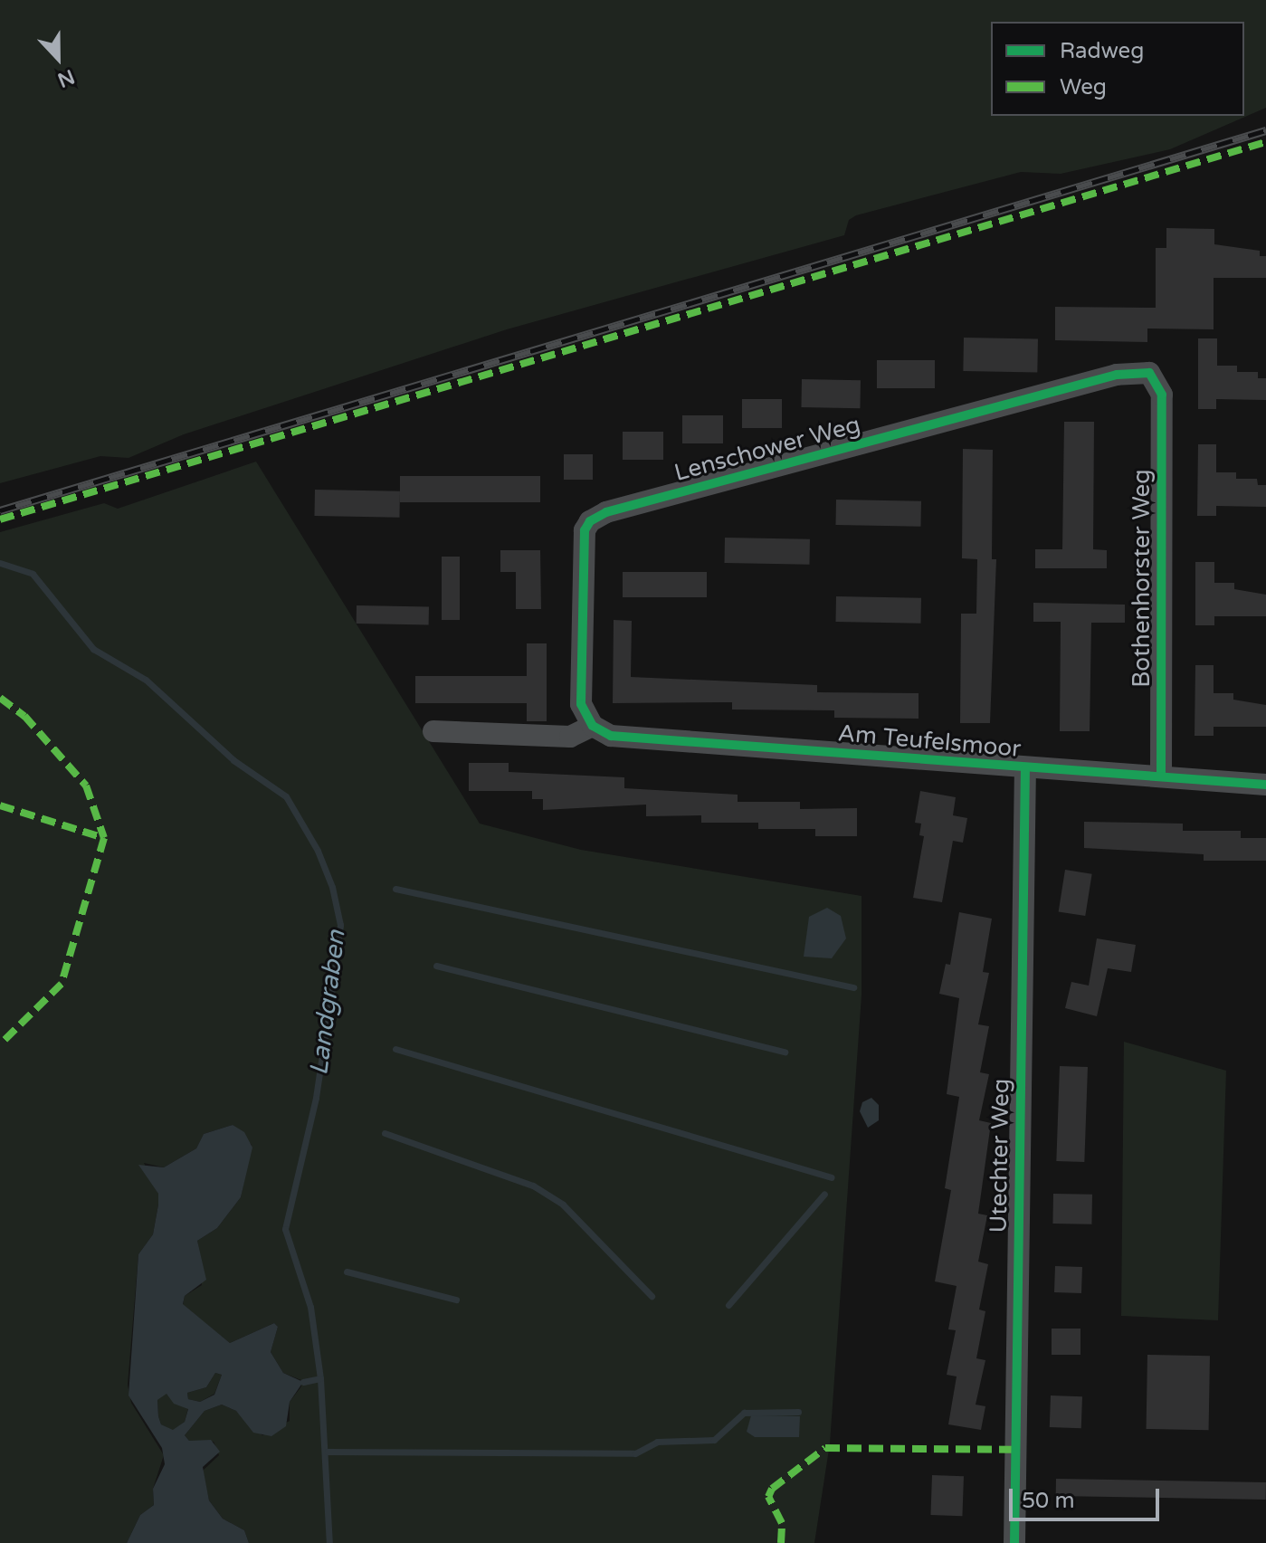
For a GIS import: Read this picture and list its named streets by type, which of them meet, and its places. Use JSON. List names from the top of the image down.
{
  "streets": {
    "street": [
      "Lenschower Weg",
      "Bothenhorster Weg",
      "Am Teufelsmoor",
      "Utechter Weg"
    ]
  },
  "crossings": [
    ["Lenschower Weg", "Bothenhorster Weg"],
    ["Lenschower Weg", "Am Teufelsmoor"],
    ["Bothenhorster Weg", "Am Teufelsmoor"],
    ["Am Teufelsmoor", "Utechter Weg"]
  ],
  "water": ["Landgraben"],
  "legend": ["Radweg", "Weg"],
  "scale_bar": "50 m",
  "north": "bottom"
}
